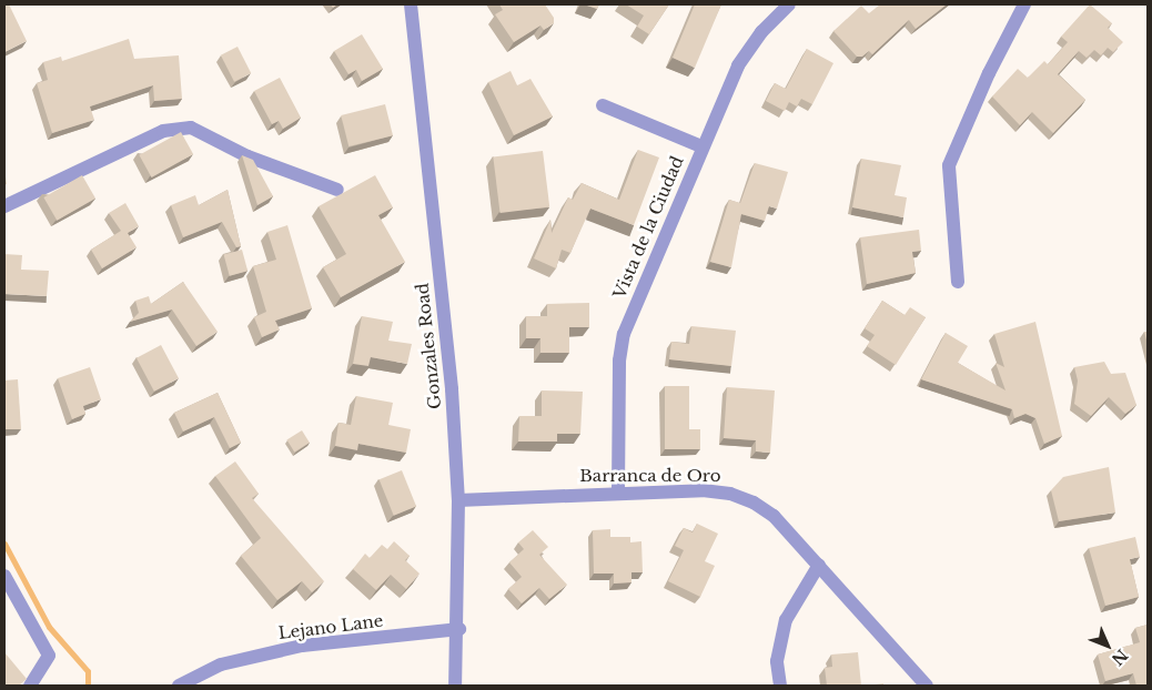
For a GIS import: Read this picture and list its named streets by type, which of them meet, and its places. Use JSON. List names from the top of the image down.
{
  "streets": {
    "street": [
      "Vista de la Ciudad",
      "Gonzales Road",
      "Barranca de Oro",
      "Lejano Lane"
    ]
  },
  "crossings": [
    ["Vista de la Ciudad", "Barranca de Oro"],
    ["Gonzales Road", "Barranca de Oro"],
    ["Gonzales Road", "Lejano Lane"]
  ],
  "north": "bottom right"
}
